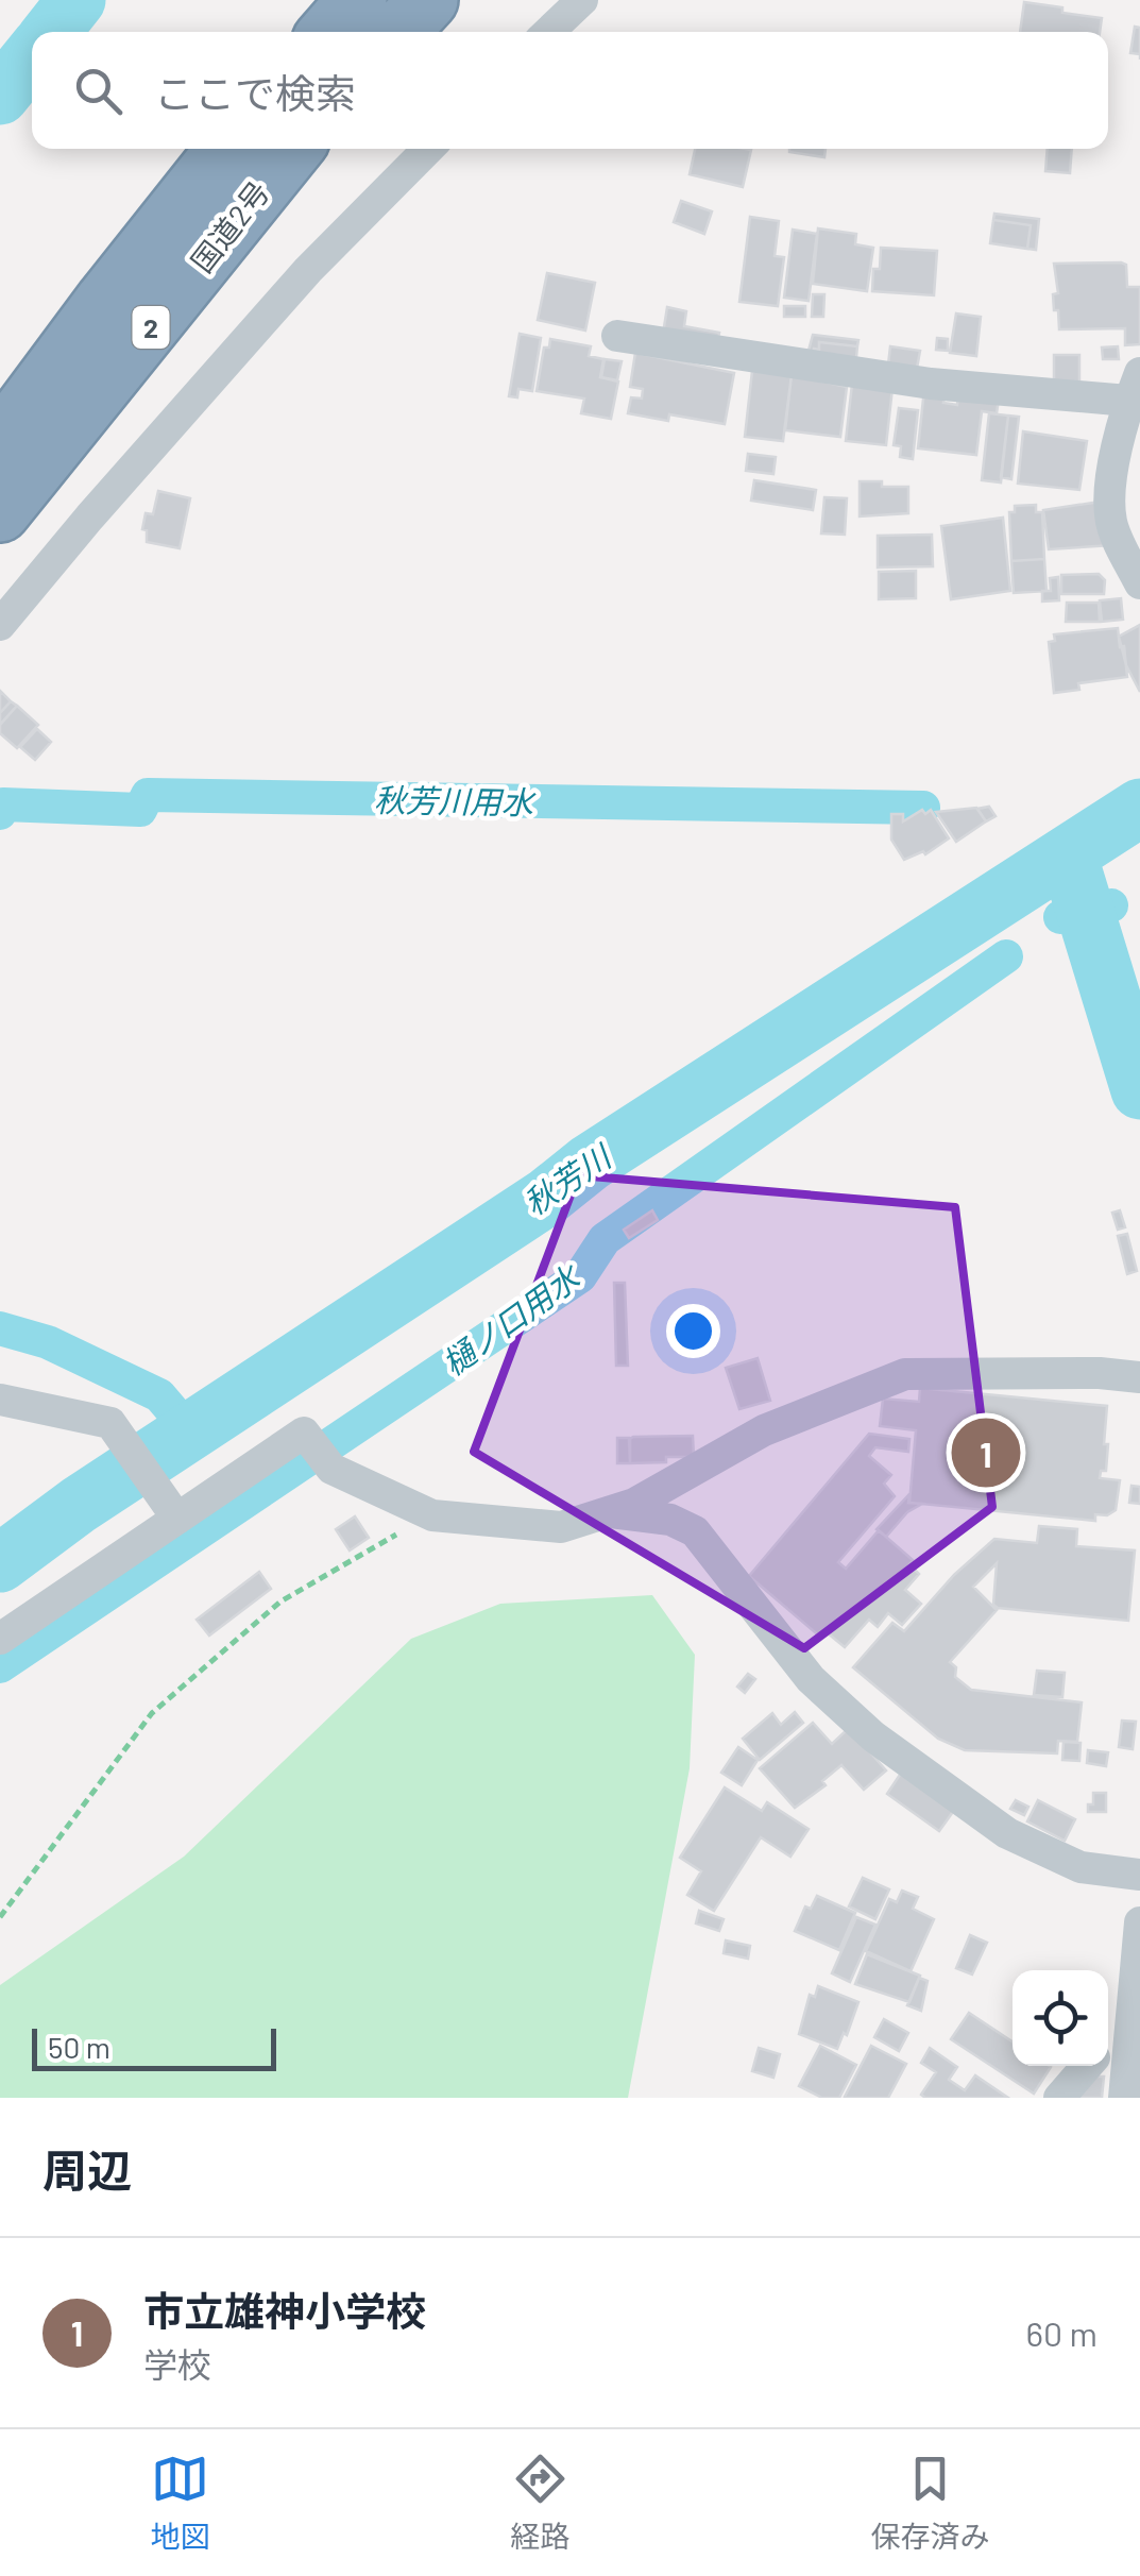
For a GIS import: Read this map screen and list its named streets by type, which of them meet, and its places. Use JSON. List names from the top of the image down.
{
  "streets": {
    "highway": ["国道2号", "2"]
  },
  "water": ["秋芳川用水", "秋芳川", "樋ノ口用水"],
  "scale_bar": "50 m",
  "page": {
    "search": "ここで検索",
    "pins": "1",
    "scale": "50 m",
    "heading": "周辺",
    "list": [
      {
        "mark": "1",
        "name": "市立雄神小学校",
        "note": "学校",
        "value": "60 m"
      }
    ],
    "nav": ["地図", "経路", "保存済み"]
  }
}
